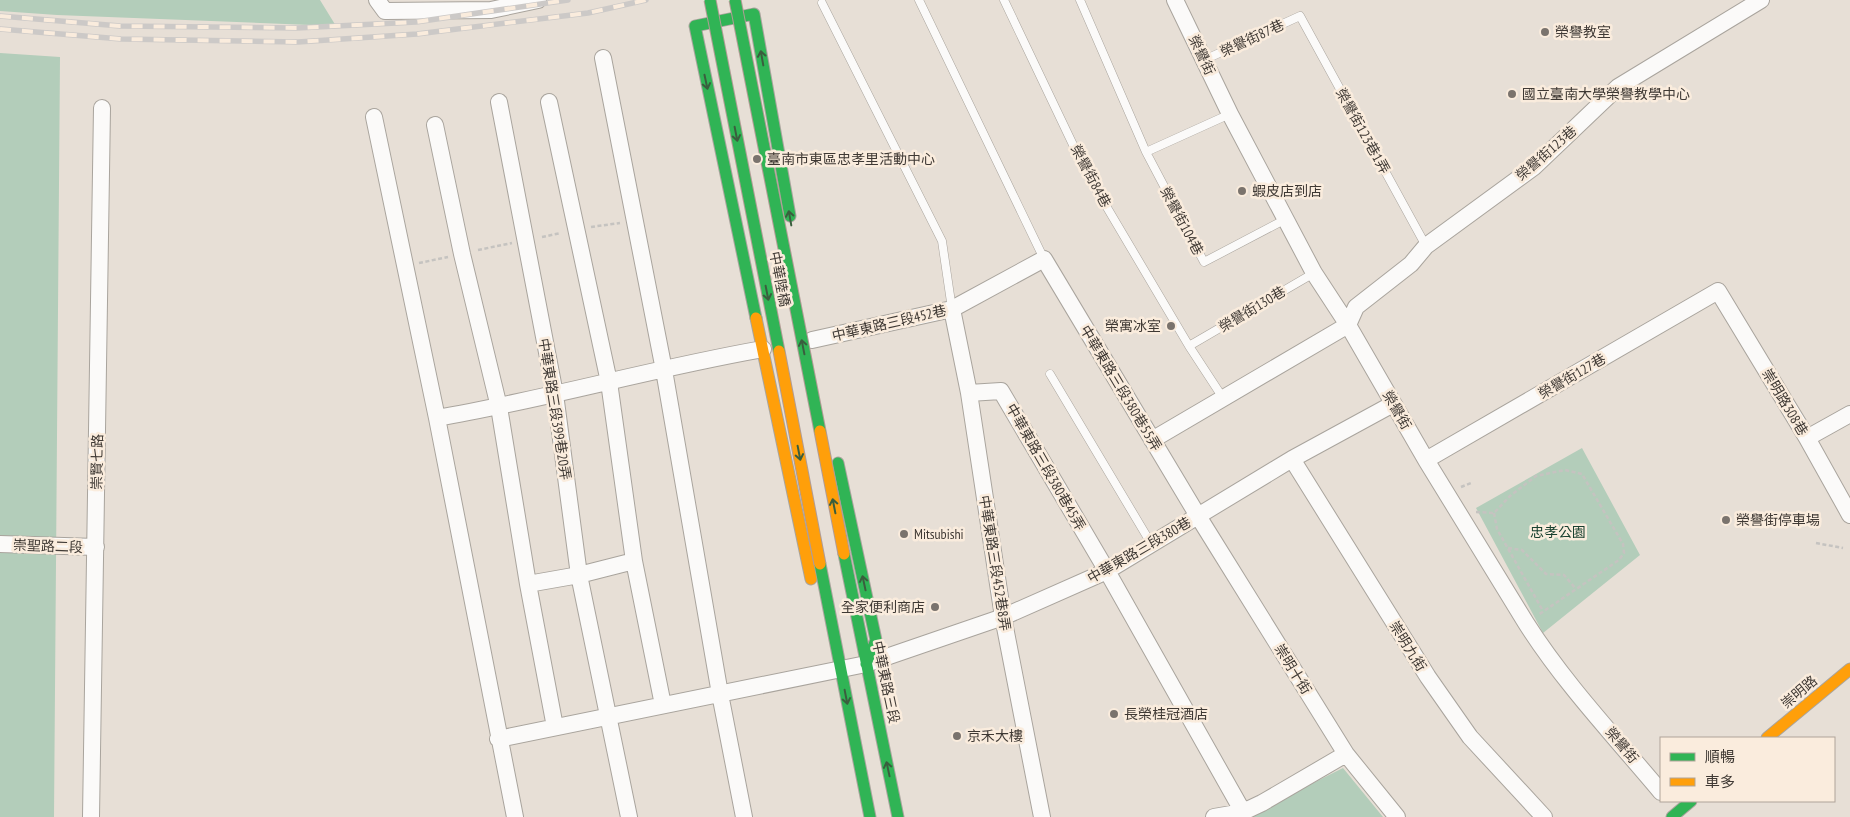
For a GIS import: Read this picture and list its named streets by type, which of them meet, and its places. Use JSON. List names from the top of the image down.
{
  "streets": {
    "main road": ["中華陸橋", "中華東路三段", "崇明路"],
    "street": [
      "榮譽街",
      "榮譽街123巷",
      "中華東路三段452巷",
      "榮譽街127巷",
      "中華東路三段380巷55弄",
      "崇明路308巷",
      "中華東路三段399巷20弄",
      "崇賢七路",
      "中華東路三段380巷45弄",
      "崇聖路二段",
      "中華東路三段380巷",
      "中華東路三段452巷8弄",
      "崇明九街",
      "崇明十街"
    ],
    "lane": [
      "榮譽街87巷",
      "榮譽街123巷1弄",
      "榮譽街84巷",
      "榮譽街104巷",
      "榮譽街130巷"
    ]
  },
  "crossings": [
    ["榮譽街87巷", "榮譽街"],
    ["榮譽街87巷", "榮譽街123巷1弄"],
    ["榮譽街", "榮譽街123巷"],
    ["榮譽街", "榮譽街104巷"],
    ["榮譽街", "榮譽街130巷"],
    ["榮譽街", "榮譽街127巷"],
    ["榮譽街", "中華東路三段380巷"],
    ["榮譽街123巷1弄", "榮譽街123巷"],
    ["榮譽街84巷", "榮譽街130巷"],
    ["中華陸橋", "中華東路三段380巷"],
    ["中華陸橋", "中華東路三段"],
    ["中華東路三段452巷", "中華東路三段380巷55弄"],
    ["中華東路三段452巷", "中華東路三段452巷8弄"],
    ["榮譽街127巷", "崇明路308巷"],
    ["中華東路三段380巷55弄", "中華東路三段380巷"],
    ["中華東路三段380巷55弄", "崇明十街"],
    ["中華東路三段399巷20弄", "中華東路三段380巷"],
    ["崇賢七路", "崇聖路二段"],
    ["中華東路三段380巷45弄", "中華東路三段380巷"],
    ["中華東路三段380巷45弄", "中華東路三段452巷8弄"],
    ["中華東路三段380巷", "中華東路三段452巷8弄"],
    ["中華東路三段380巷", "崇明九街"],
    ["中華東路三段380巷", "崇明十街"],
    ["中華東路三段380巷", "中華東路三段"]
  ],
  "parks": ["忠孝公園"],
  "places": [
    "榮譽教室",
    "國立臺南大學榮譽教學中心",
    "臺南市東區忠孝里活動中心",
    "蝦皮店到店",
    "榮寓冰室",
    "榮譽街停車場",
    "Mitsubishi",
    "全家便利商店",
    "長榮桂冠酒店",
    "京禾大樓"
  ],
  "legend": ["順暢", "車多"]
}
